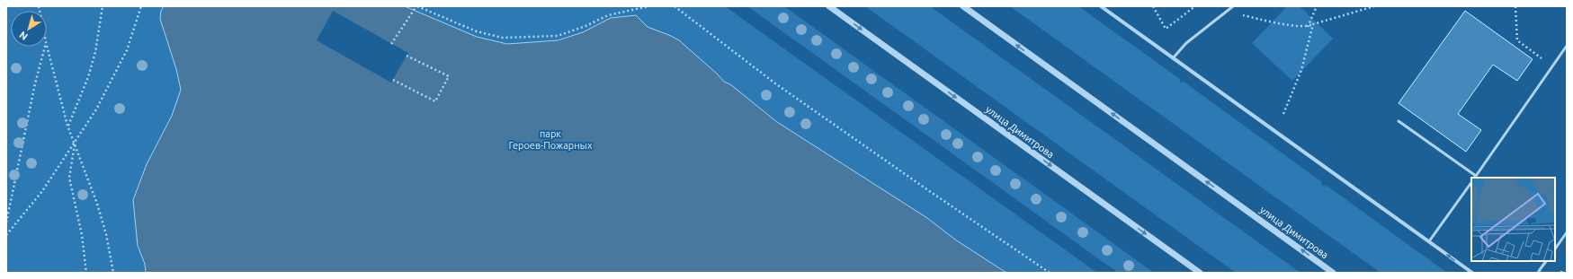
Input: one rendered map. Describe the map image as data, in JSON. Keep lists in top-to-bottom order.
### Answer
{
  "streets": {
    "street": ["улица Димитрова"]
  },
  "parks": ["парк Героев-Пожарных"],
  "north": "bottom left"
}
